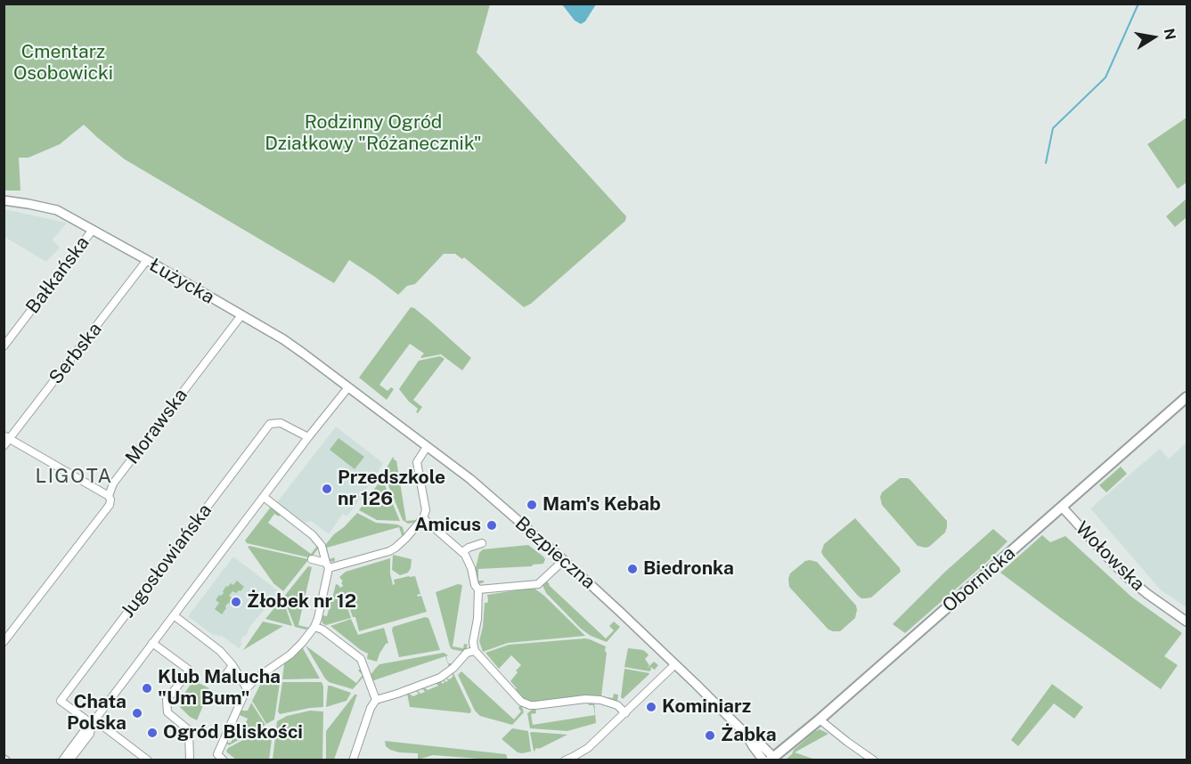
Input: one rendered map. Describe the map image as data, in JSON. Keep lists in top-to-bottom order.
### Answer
{
  "streets": {
    "main road": ["Obornicka"],
    "street": [
      "Bałkańska",
      "Łużycka",
      "Serbska",
      "Morawska",
      "Bezpieczna",
      "Wołowska",
      "Jugosłowiańska"
    ]
  },
  "crossings": [
    ["Bałkańska", "Łużycka"],
    ["Łużycka", "Serbska"],
    ["Łużycka", "Morawska"],
    ["Łużycka", "Bezpieczna"],
    ["Łużycka", "Jugosłowiańska"],
    ["Bezpieczna", "Jugosłowiańska"],
    ["Bezpieczna", "Obornicka"],
    ["Wołowska", "Obornicka"]
  ],
  "districts": ["LIGOTA"],
  "parks": ["Cmentarz Osobowicki", "Rodzinny Ogród Działkowy \"Różanecznik\""],
  "places": [
    "Przedszkole nr 126",
    "Mam's Kebab",
    "Amicus",
    "Biedronka",
    "Żłobek nr 12",
    "Klub Malucha \"Um Bum\"",
    "Kominiarz",
    "Chata Polska",
    "Ogród Bliskości",
    "Żabka"
  ],
  "north": "right"
}
